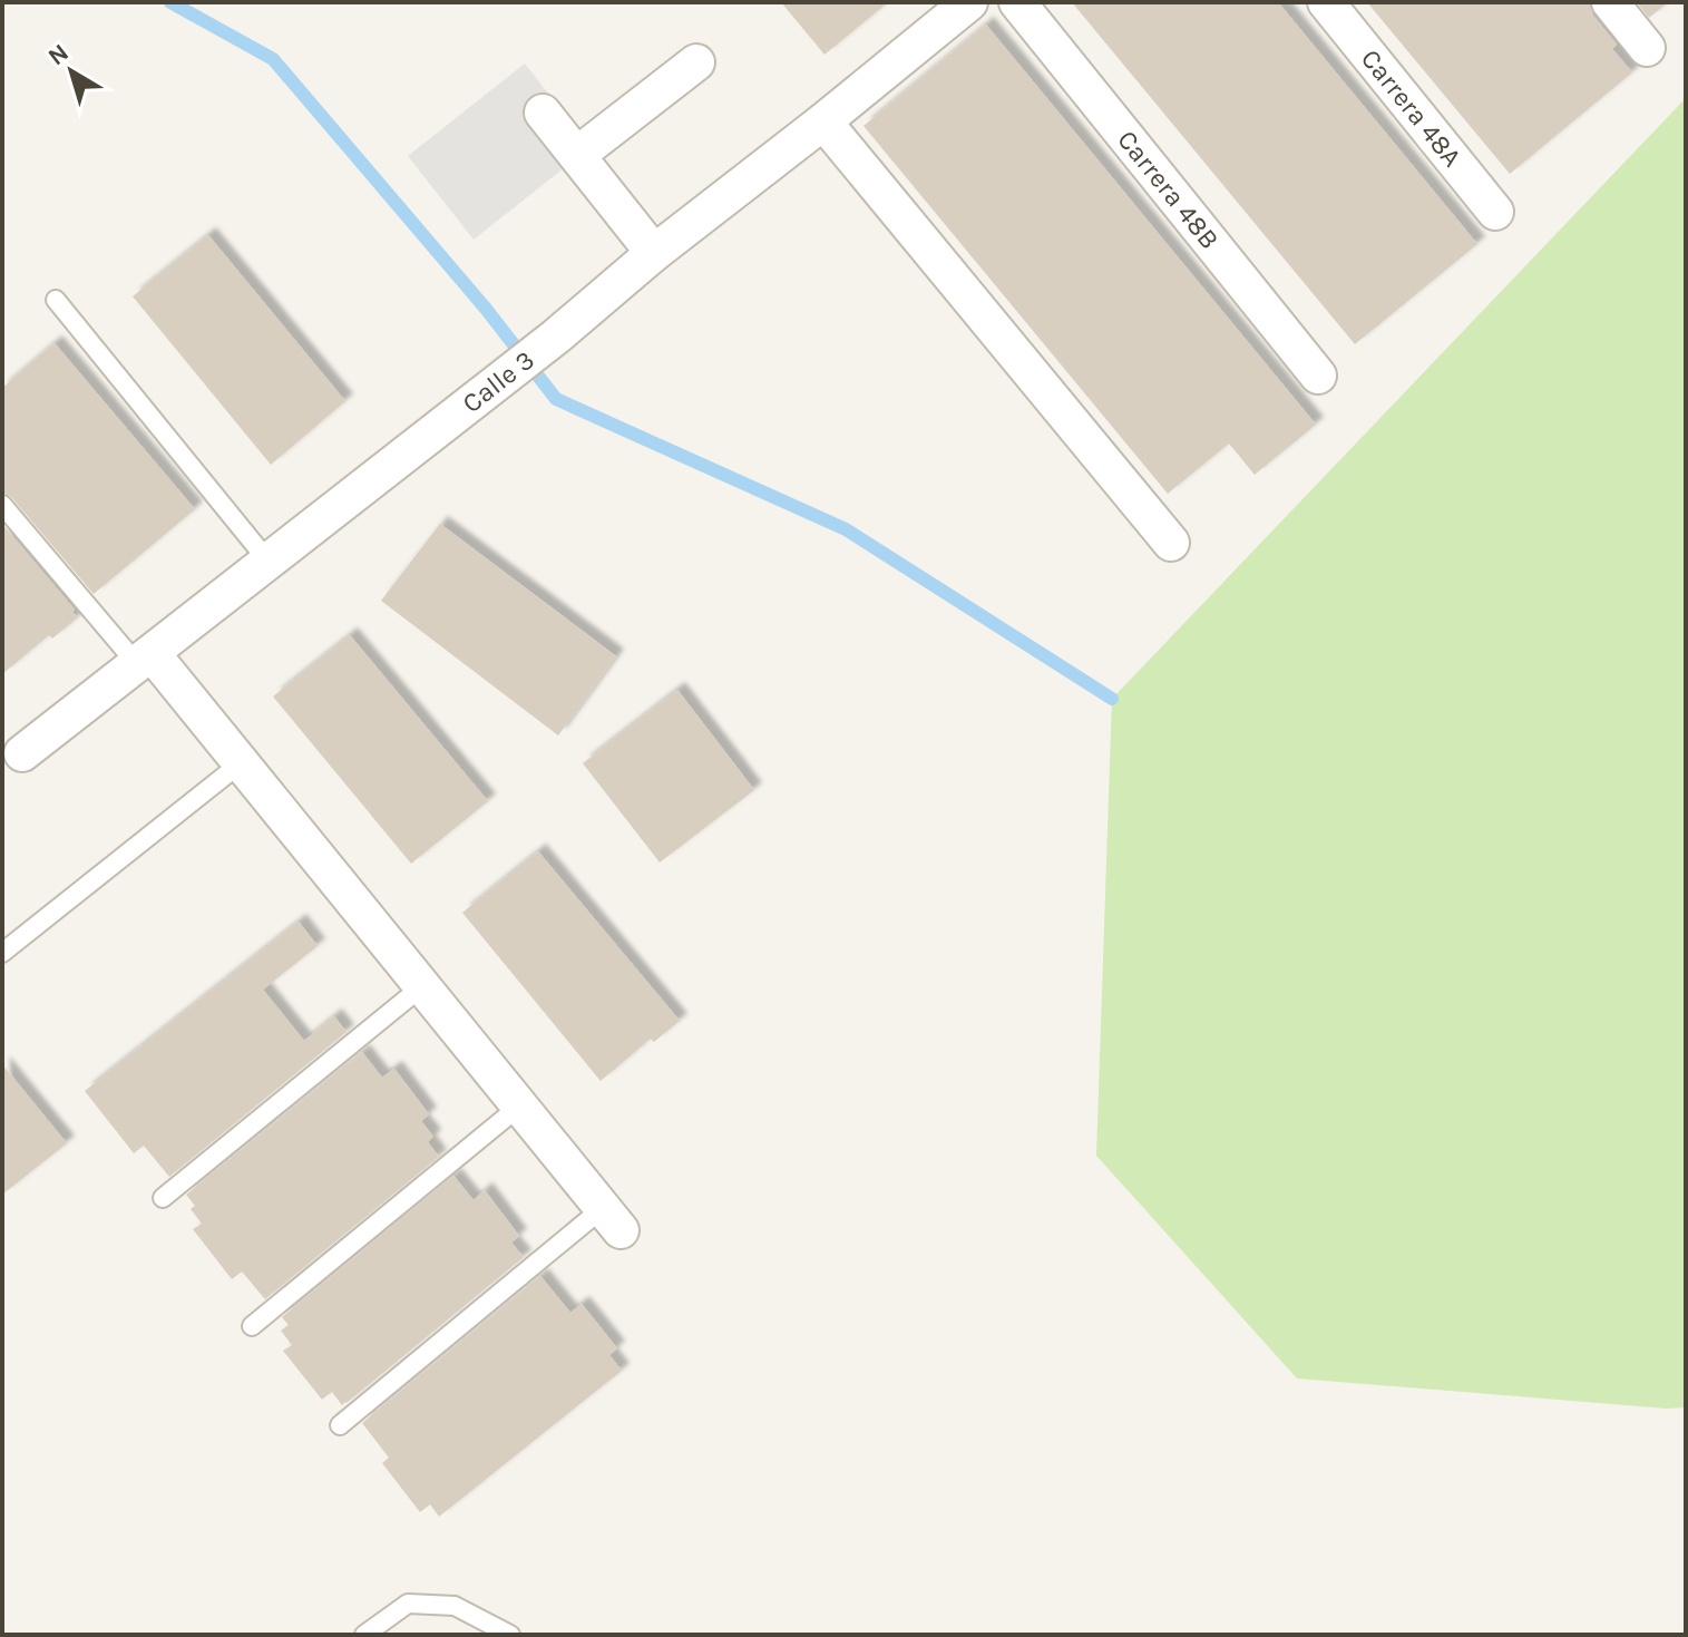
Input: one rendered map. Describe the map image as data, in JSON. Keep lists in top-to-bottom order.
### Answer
{
  "streets": {
    "street": ["Carrera 48A", "Carrera 48B", "Calle 3"]
  },
  "north": "top left"
}
